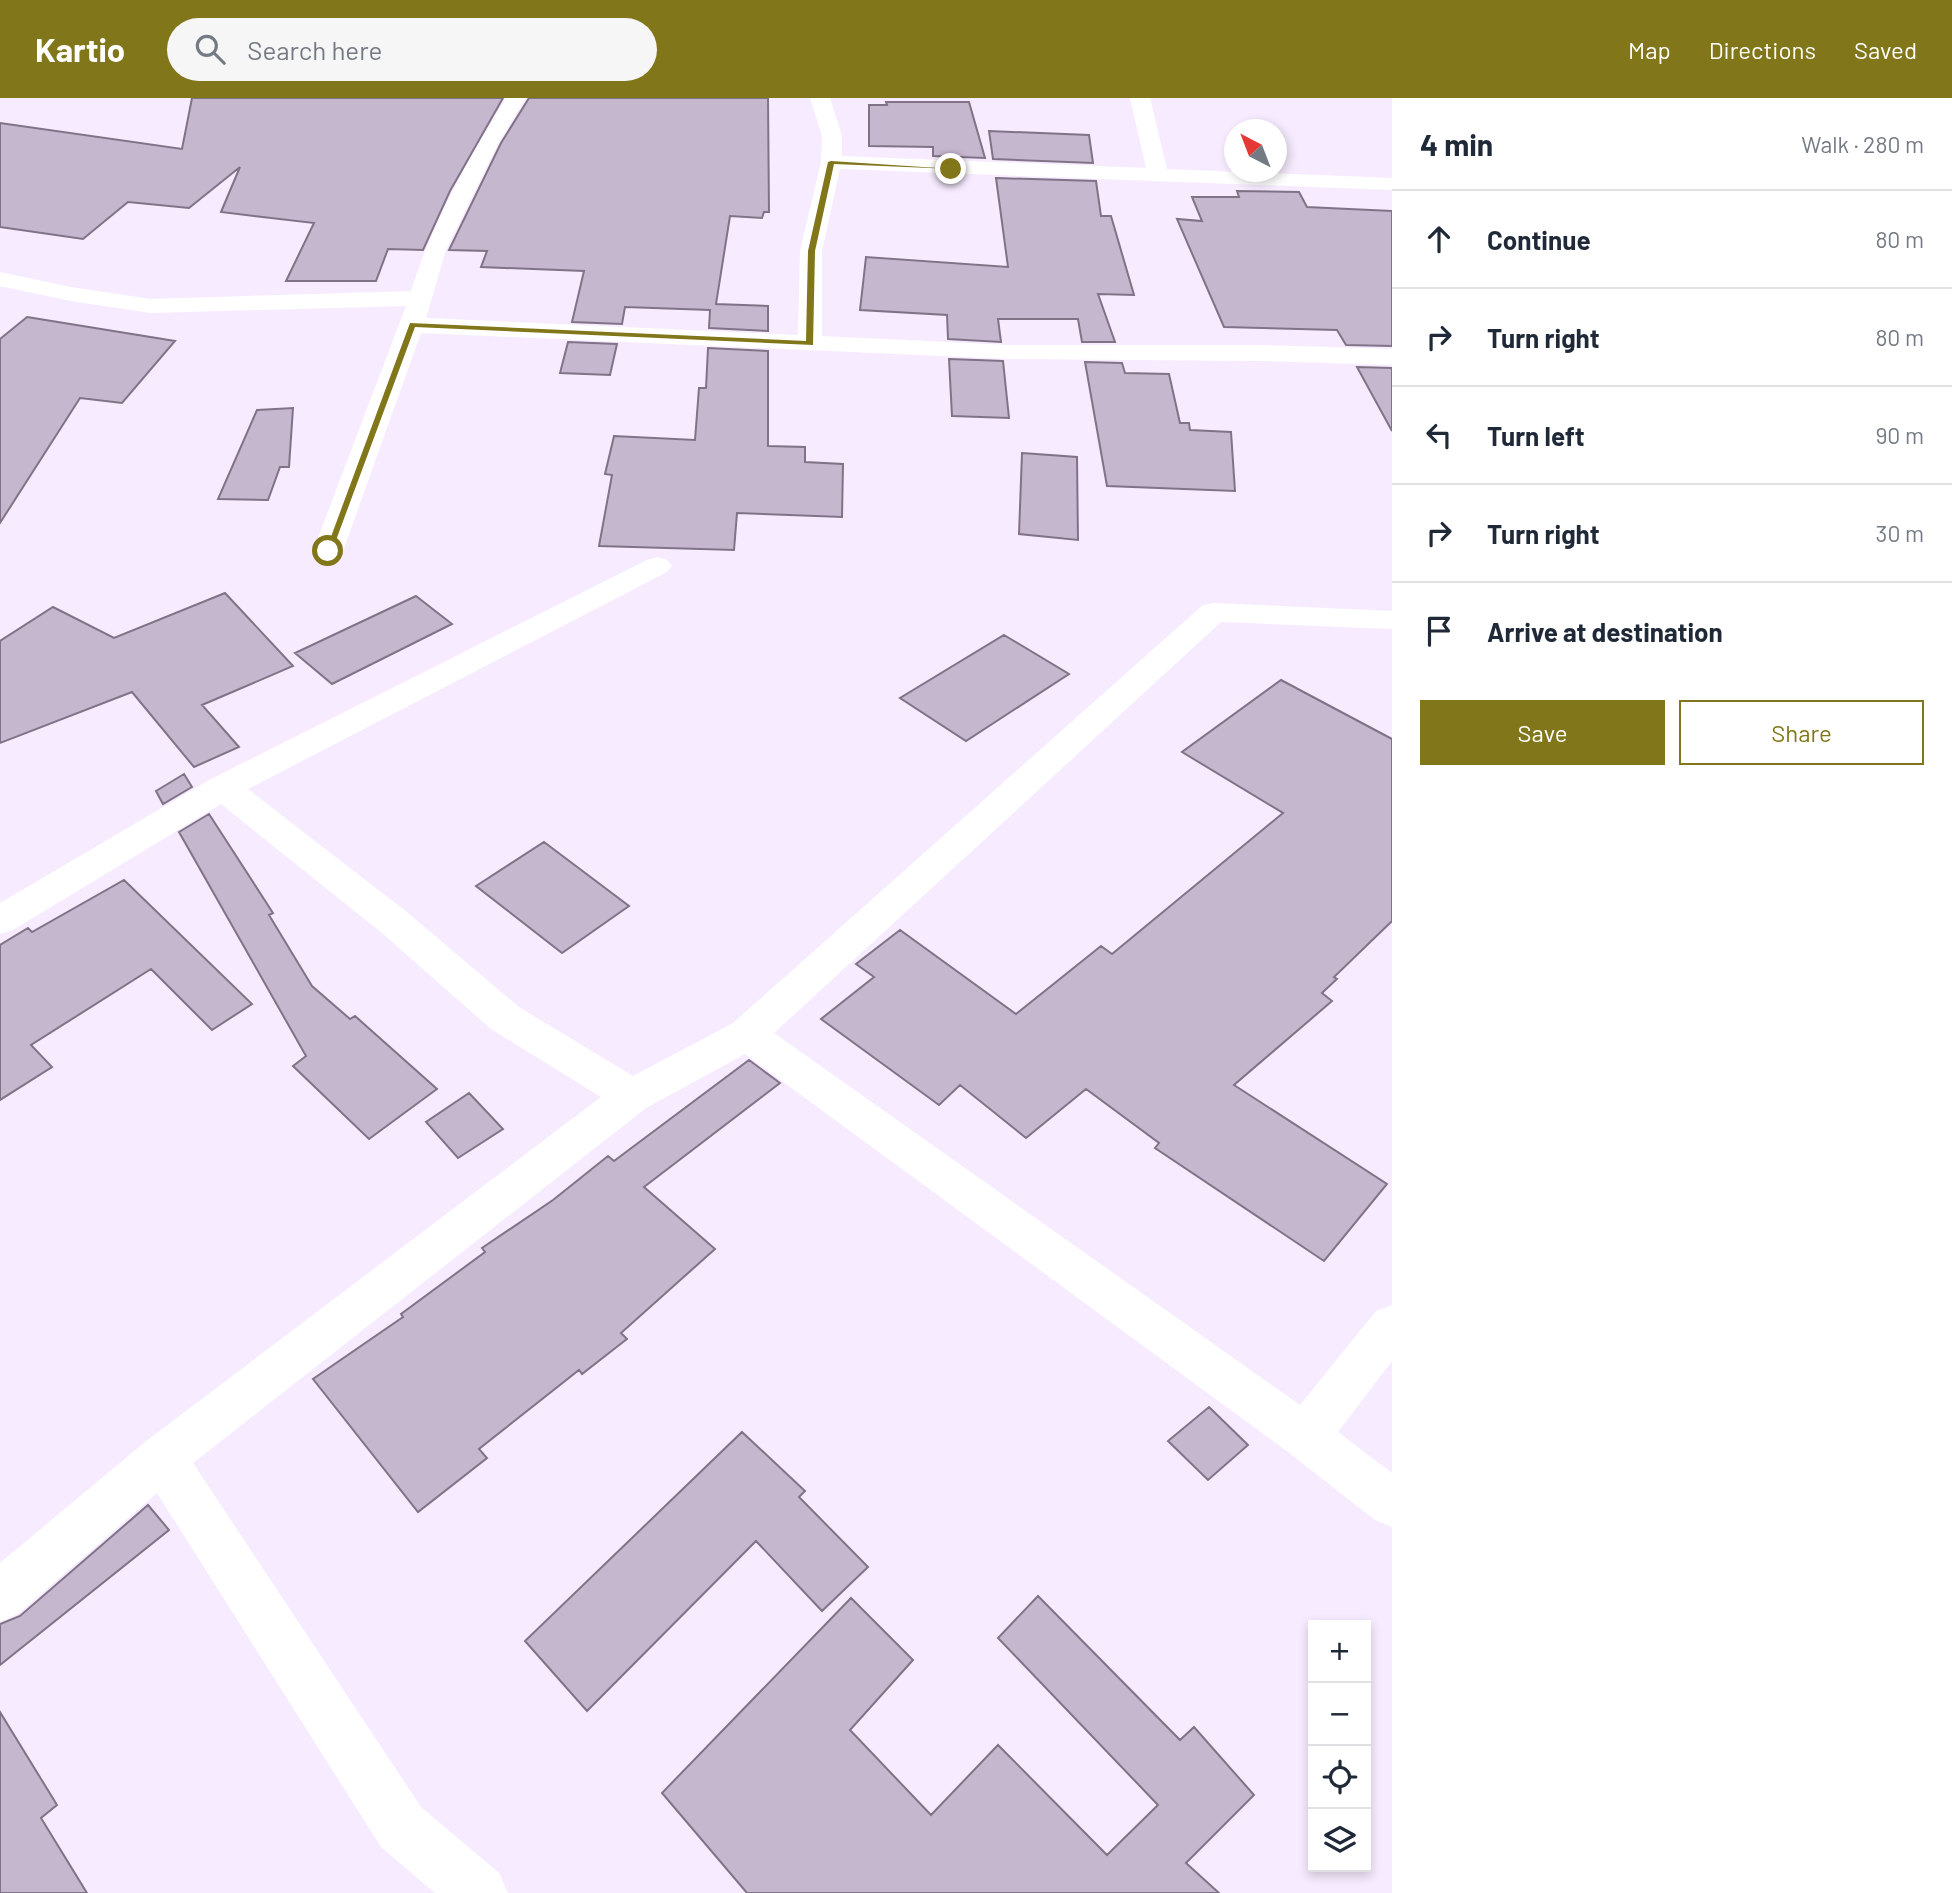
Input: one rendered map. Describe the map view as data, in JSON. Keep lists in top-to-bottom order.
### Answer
{
  "north": "top left",
  "page": {
    "header": "Kartio",
    "search": "Search here",
    "nav": ["Map", "Directions", "Saved"],
    "heading": ["4 min", "Walk · 280 m"],
    "list": [
      ["Continue", "80 m"],
      ["Turn right", "80 m"],
      ["Turn left", "90 m"],
      ["Turn right", "30 m"],
      "Arrive at destination"
    ],
    "buttons": ["Save", "Share"],
    "map_buttons": ["+", "−"]
  }
}
